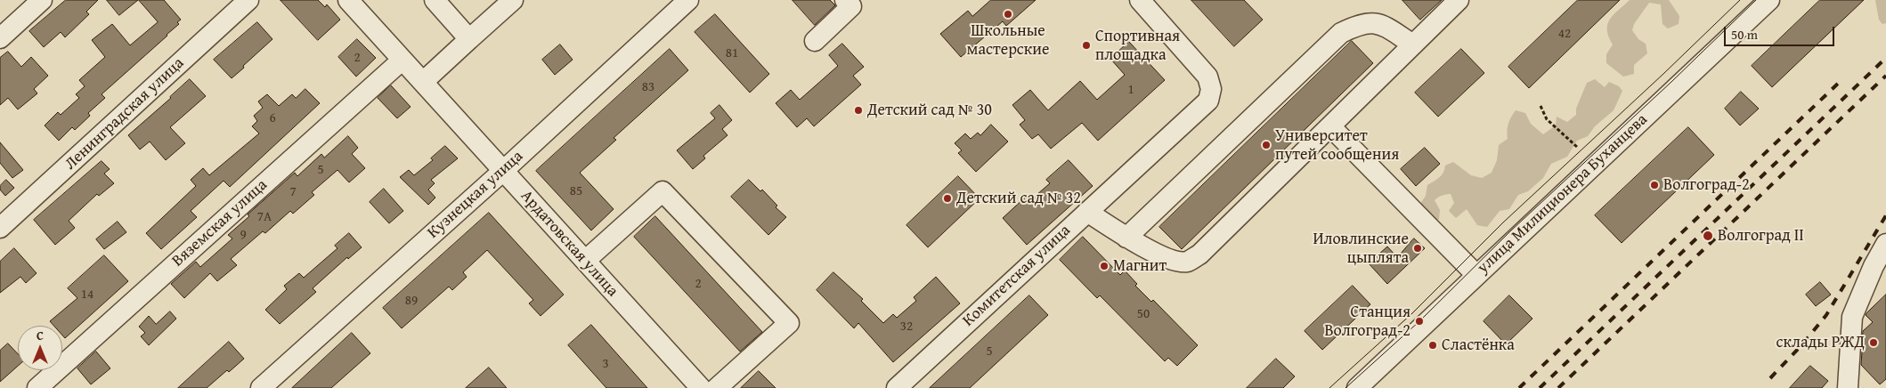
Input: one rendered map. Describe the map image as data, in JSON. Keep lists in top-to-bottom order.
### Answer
{
  "streets": {
    "street": [
      "Ленинградская улица",
      "улица Милиционера Буханцева",
      "Кузнецкая улица",
      "Вяземская улица",
      "Ардатовская улица",
      "Комитетская улица"
    ]
  },
  "crossings": [
    ["Кузнецкая улица", "Ардатовская улица"],
    ["Вяземская улица", "Ардатовская улица"]
  ],
  "places": [
    "Школьные мастерские",
    "Спортивная площадка",
    "Детский сад № 30",
    "Университет путей сообщения",
    "Волгоград-2",
    "Детский сад № 32",
    "Волгоград II",
    "Иловлинские цыплята",
    "Магнит",
    "Станция Волгоград-2",
    "склады РЖД",
    "Сластёнка"
  ],
  "house_numbers": [
    "42",
    "81",
    "2",
    "83",
    "1",
    "6",
    "5",
    "85",
    "7",
    "7А",
    "9",
    "2",
    "14",
    "89",
    "50",
    "32",
    "5",
    "3"
  ],
  "scale_bar": "50 m",
  "north": "top"
}
